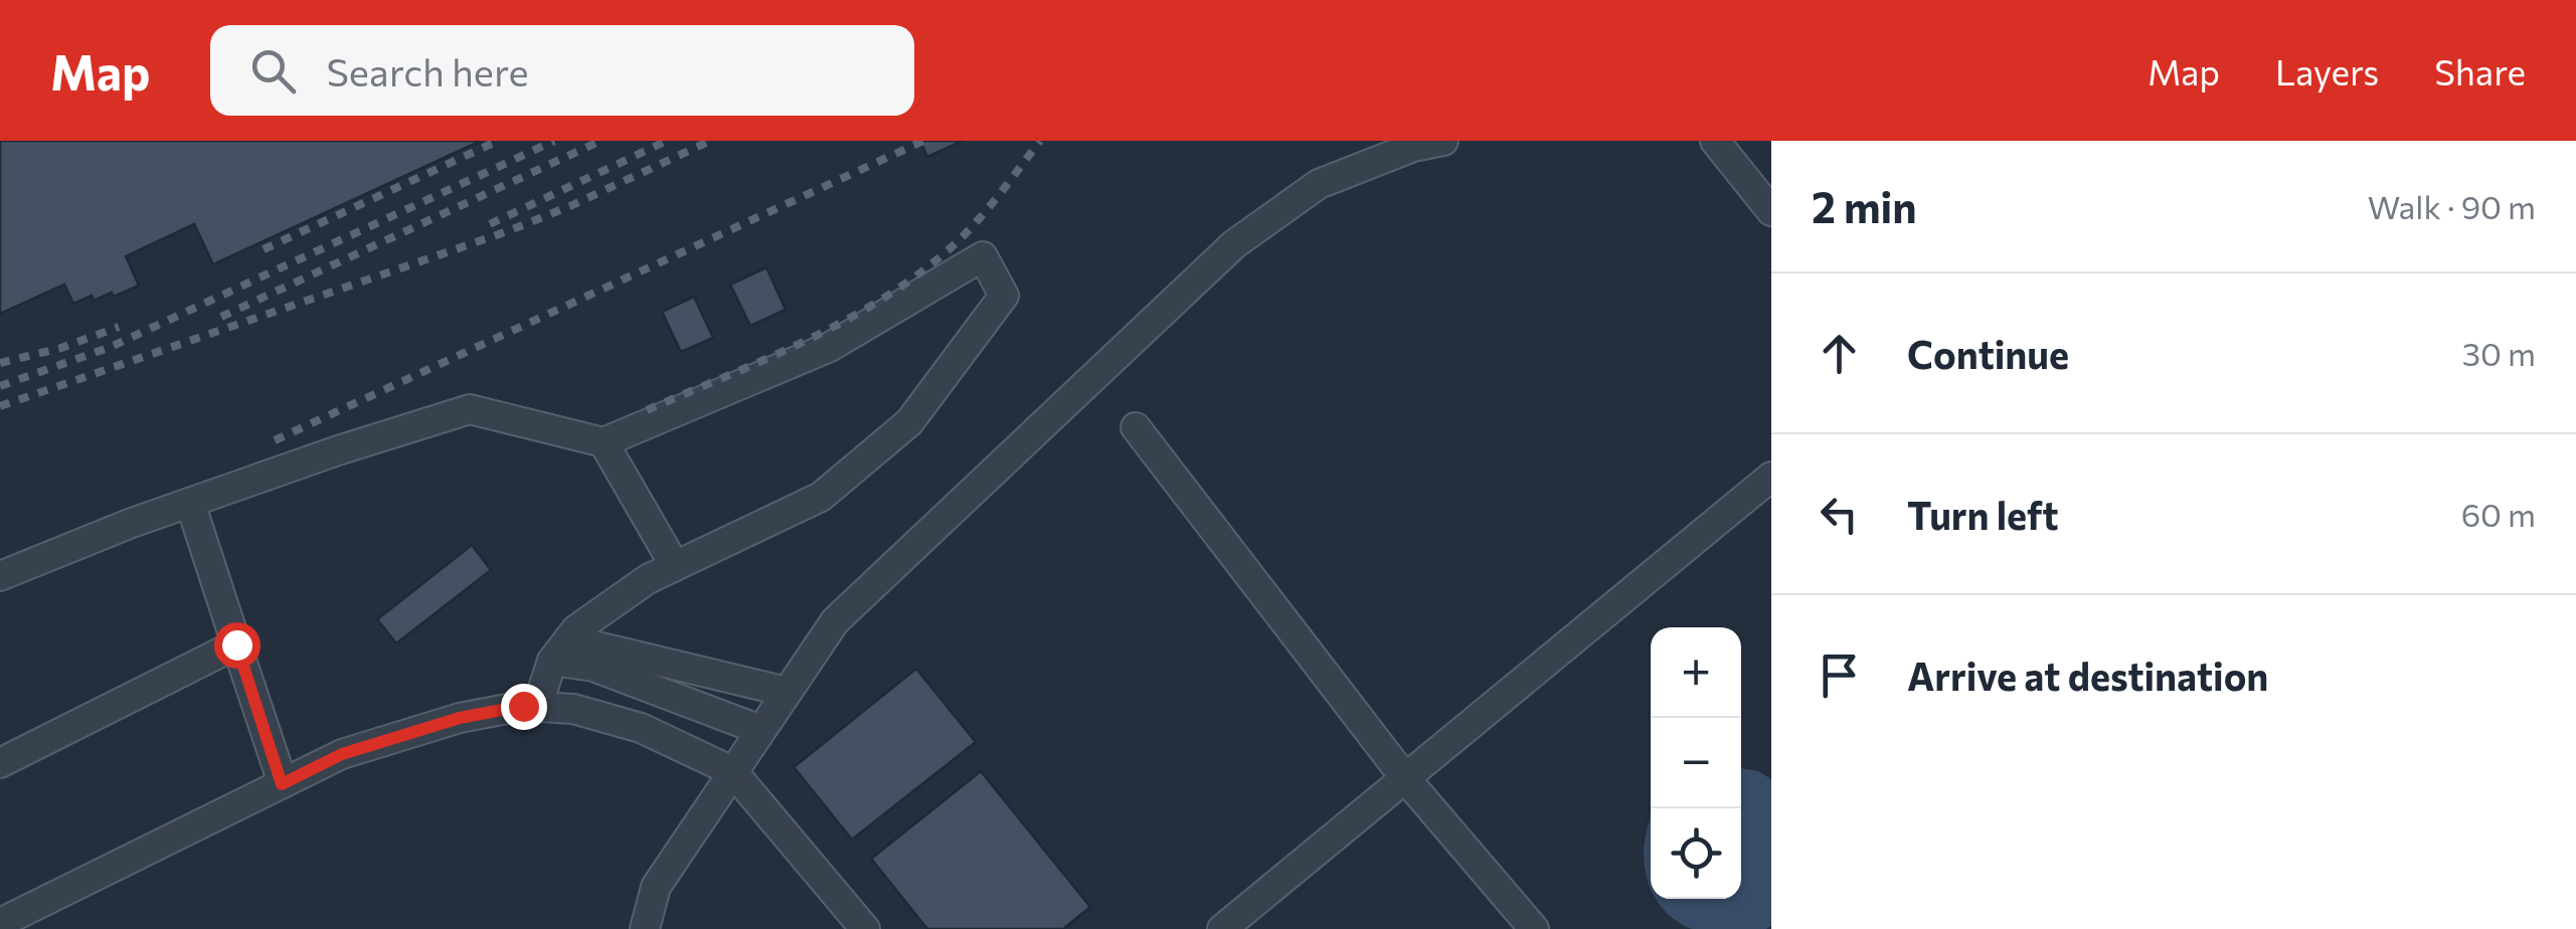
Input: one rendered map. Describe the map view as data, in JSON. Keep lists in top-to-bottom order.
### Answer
{
  "page": {
    "header": "Map",
    "search": "Search here",
    "nav": ["Map", "Layers", "Share"],
    "heading": ["2 min", "Walk · 90 m"],
    "list": [
      ["Continue", "30 m"],
      ["Turn left", "60 m"],
      "Arrive at destination"
    ],
    "map_buttons": ["+", "−"]
  }
}
